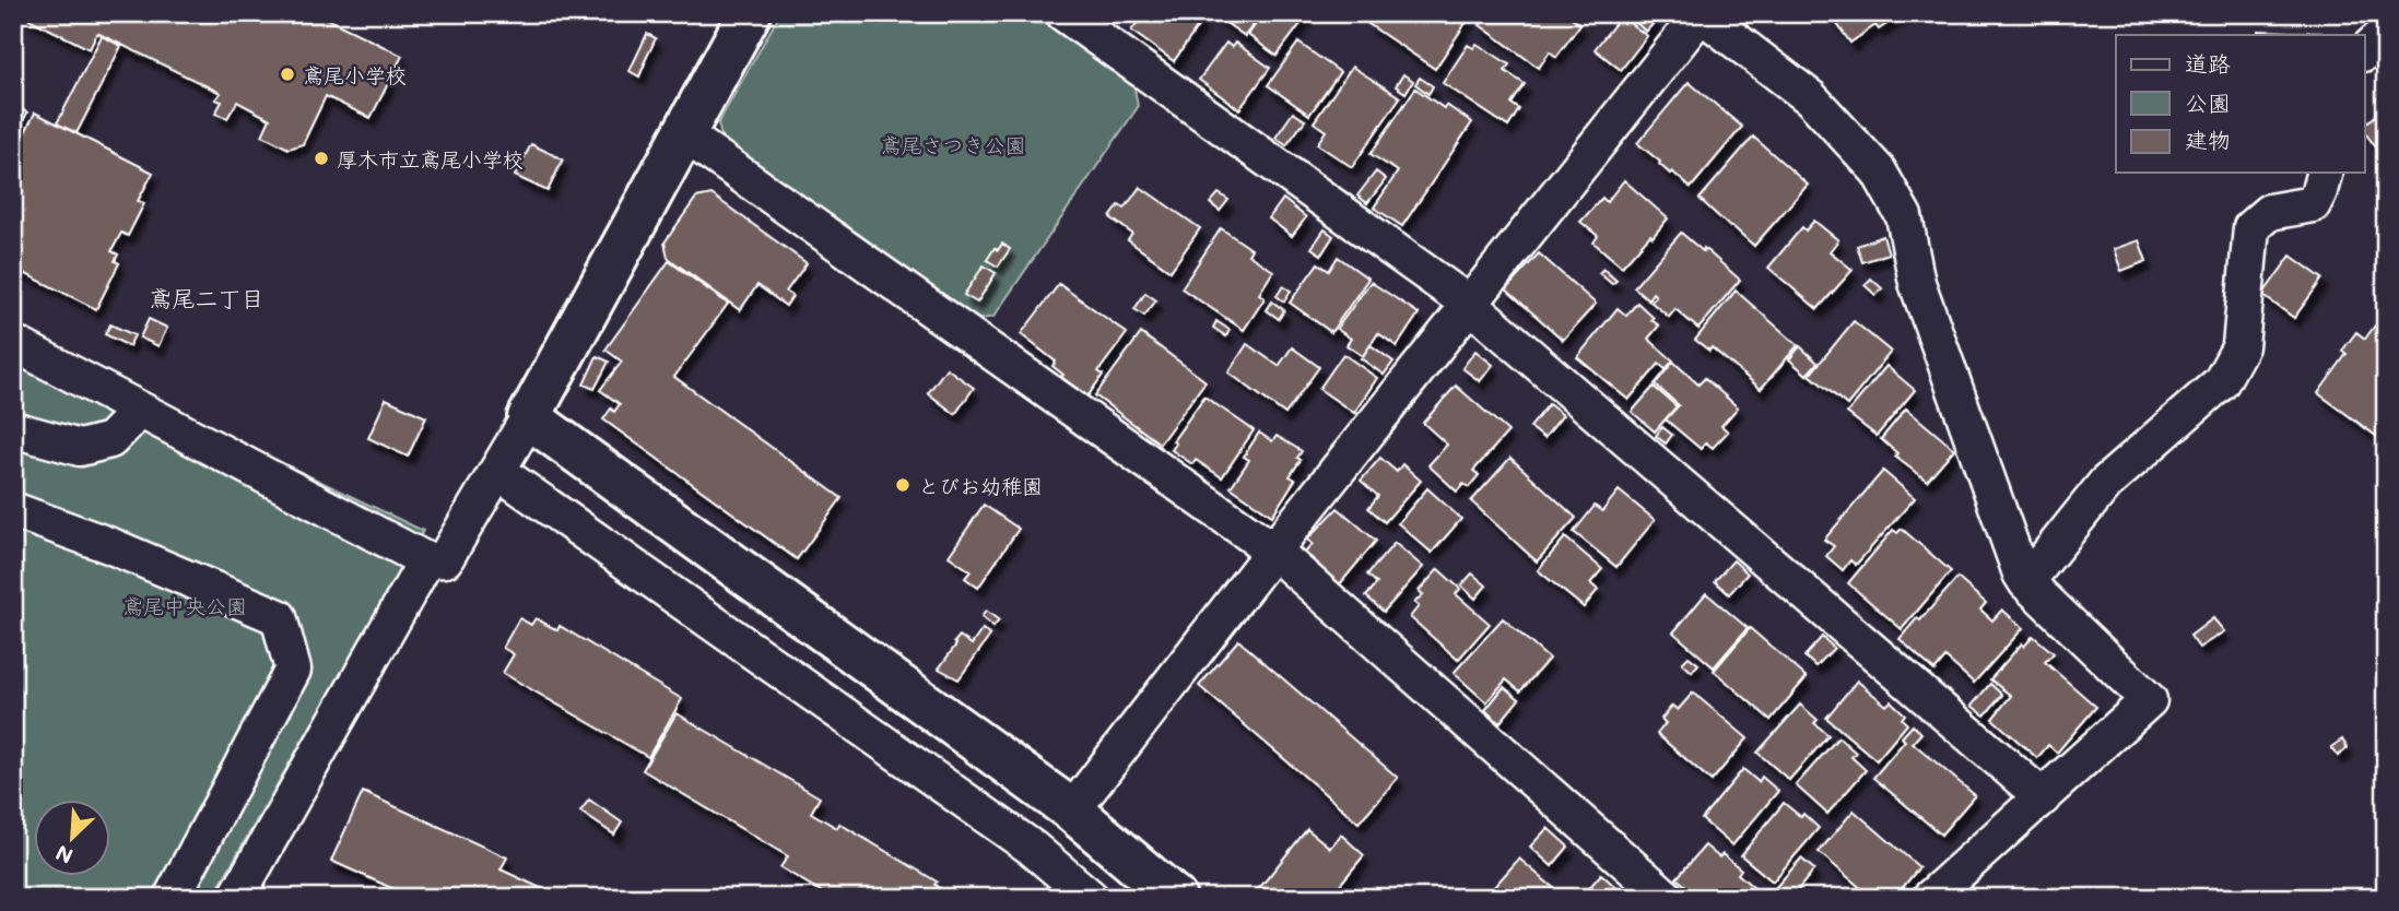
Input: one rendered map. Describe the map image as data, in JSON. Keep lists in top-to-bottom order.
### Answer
{
  "districts": ["鳶尾二丁目"],
  "parks": ["鳶尾さつき公園", "鳶尾中央公園"],
  "places": ["鳶尾小学校", "厚木市立鳶尾小学校", "とびお幼稚園"],
  "legend": ["道路", "公園", "建物"],
  "north": "bottom left"
}
